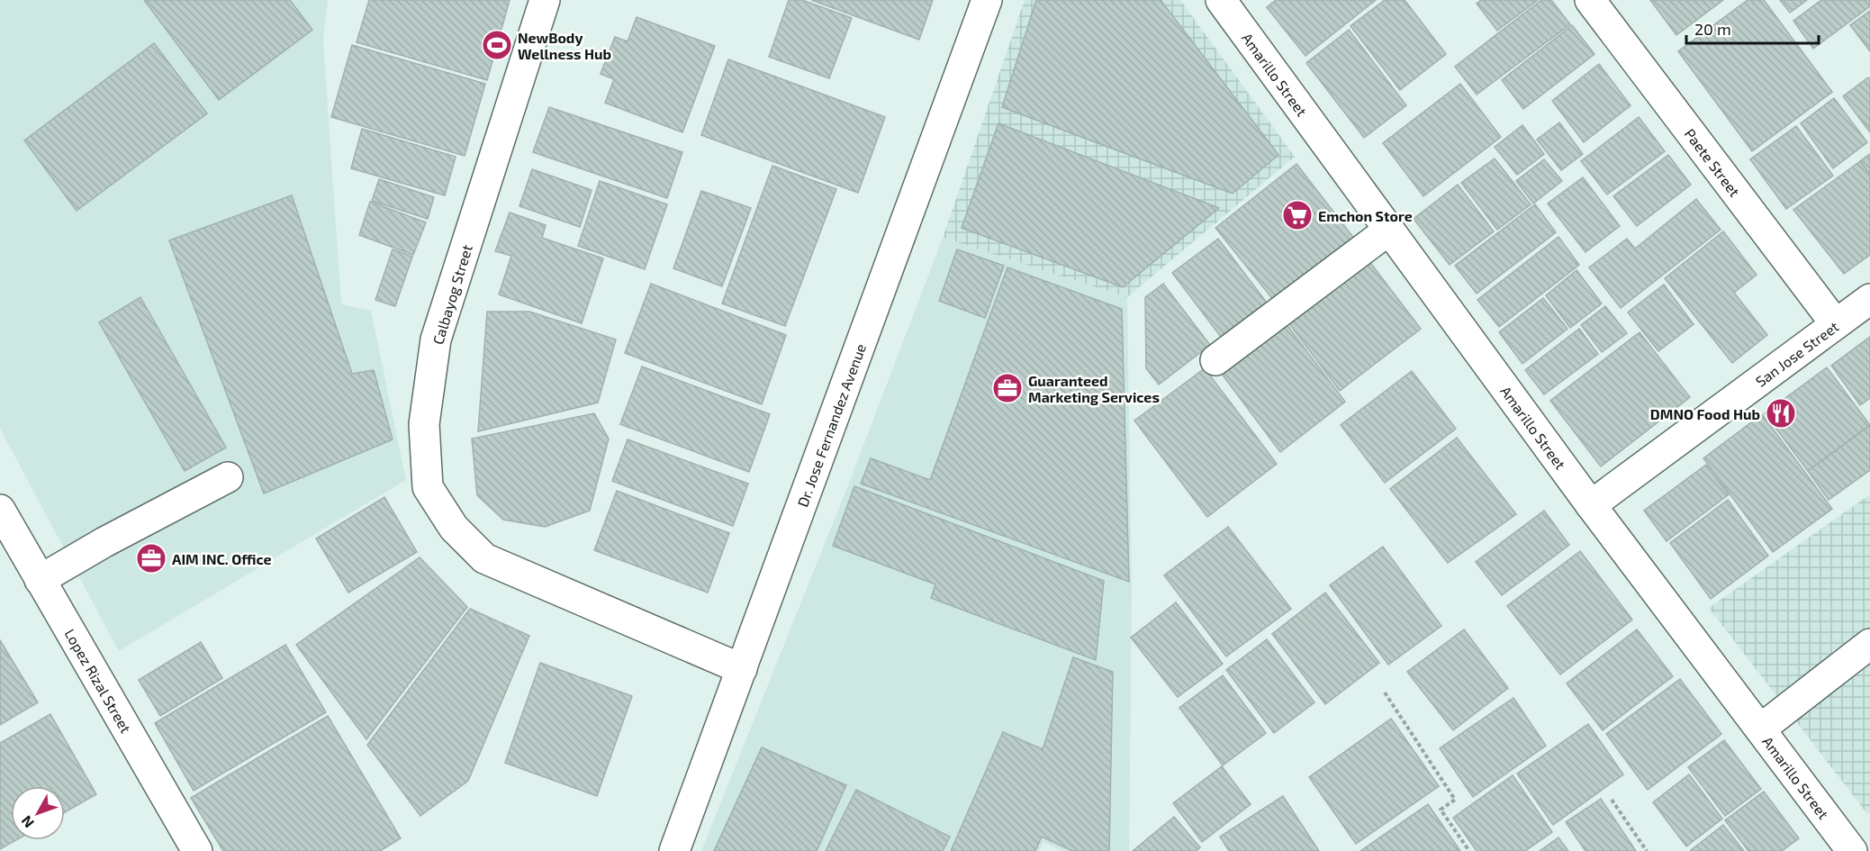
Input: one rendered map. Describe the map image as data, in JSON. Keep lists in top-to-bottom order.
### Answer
{
  "streets": {
    "street": [
      "Amarillo Street",
      "Paete Street",
      "Calbayog Street",
      "San Jose Street",
      "Dr. Jose Fernandez Avenue",
      "Lopez Rizal Street"
    ]
  },
  "crossings": [
    ["Amarillo Street", "San Jose Street"],
    ["Paete Street", "San Jose Street"],
    ["Calbayog Street", "Dr. Jose Fernandez Avenue"]
  ],
  "places": {
    "sports": ["NewBody Wellness Hub"],
    "supermarket": ["Emchon Store"],
    "office": ["Guaranteed Marketing Services", "AIM INC. Office"],
    "restaurant": ["DMNO Food Hub"]
  },
  "scale_bar": "20 m",
  "north": "bottom left"
}
